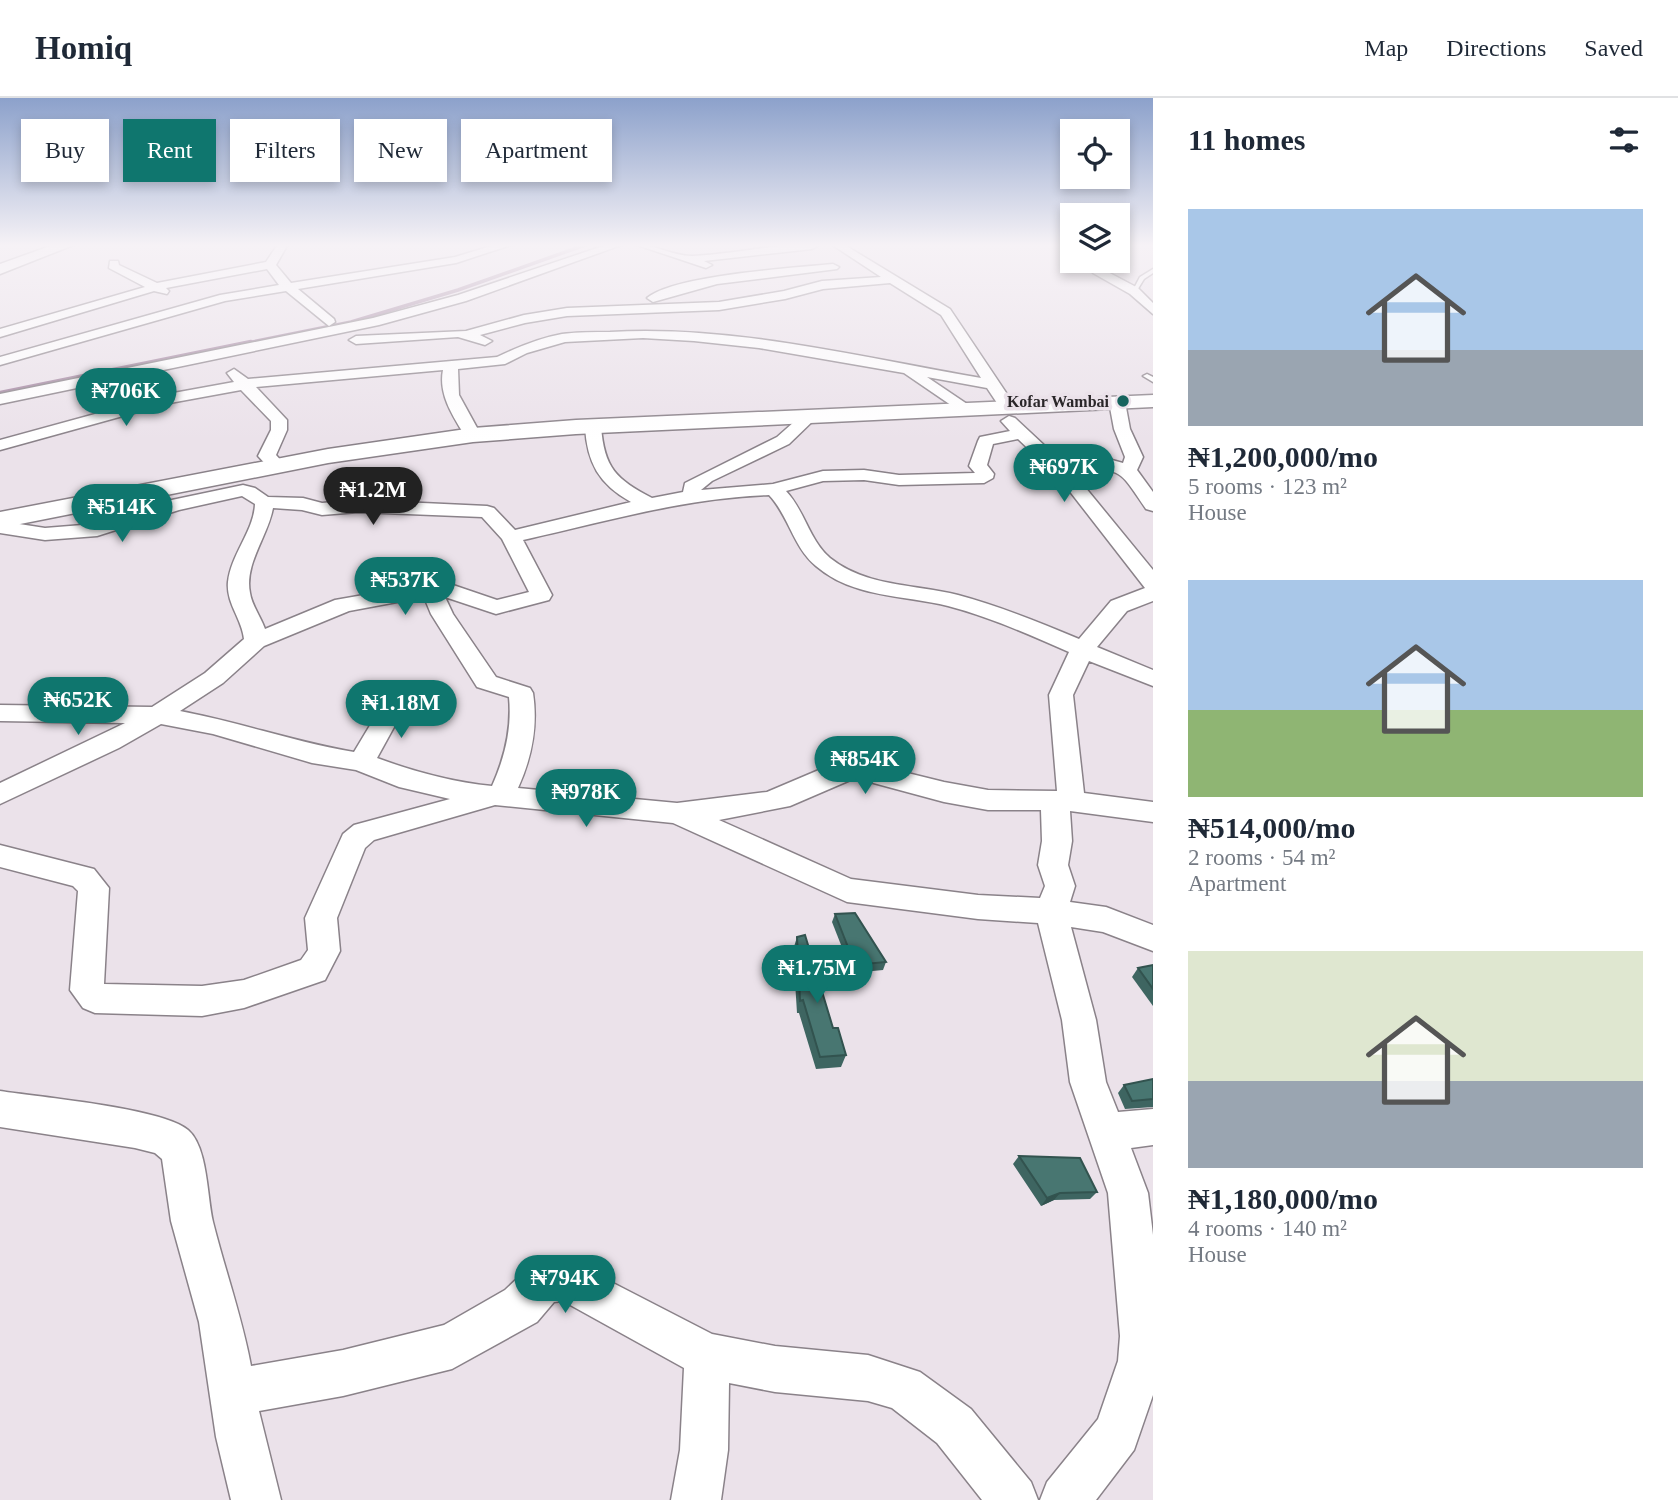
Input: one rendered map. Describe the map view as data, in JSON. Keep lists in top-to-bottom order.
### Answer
{
  "places": ["Kofar Wambai"],
  "page": {
    "header": "Homiq",
    "nav": ["Map", "Directions", "Saved"],
    "heading": "11 homes",
    "chip": [
      "Buy",
      "Rent",
      "Filters",
      "New",
      "Apartment"
    ],
    "list": [
      {
        "name": "₦1,200,000/mo",
        "note": "5 rooms · 123 m² · House"
      },
      {
        "name": "₦514,000/mo",
        "note": "2 rooms · 54 m² · Apartment"
      },
      {
        "name": "₦1,180,000/mo",
        "note": "4 rooms · 140 m² · House"
      }
    ],
    "price": [
      "₦706K",
      "₦697K",
      "₦1.2M",
      "₦514K",
      "₦537K",
      "₦652K",
      "₦1.18M",
      "₦854K",
      "₦978K",
      "₦1.75M",
      "₦794K"
    ]
  }
}
